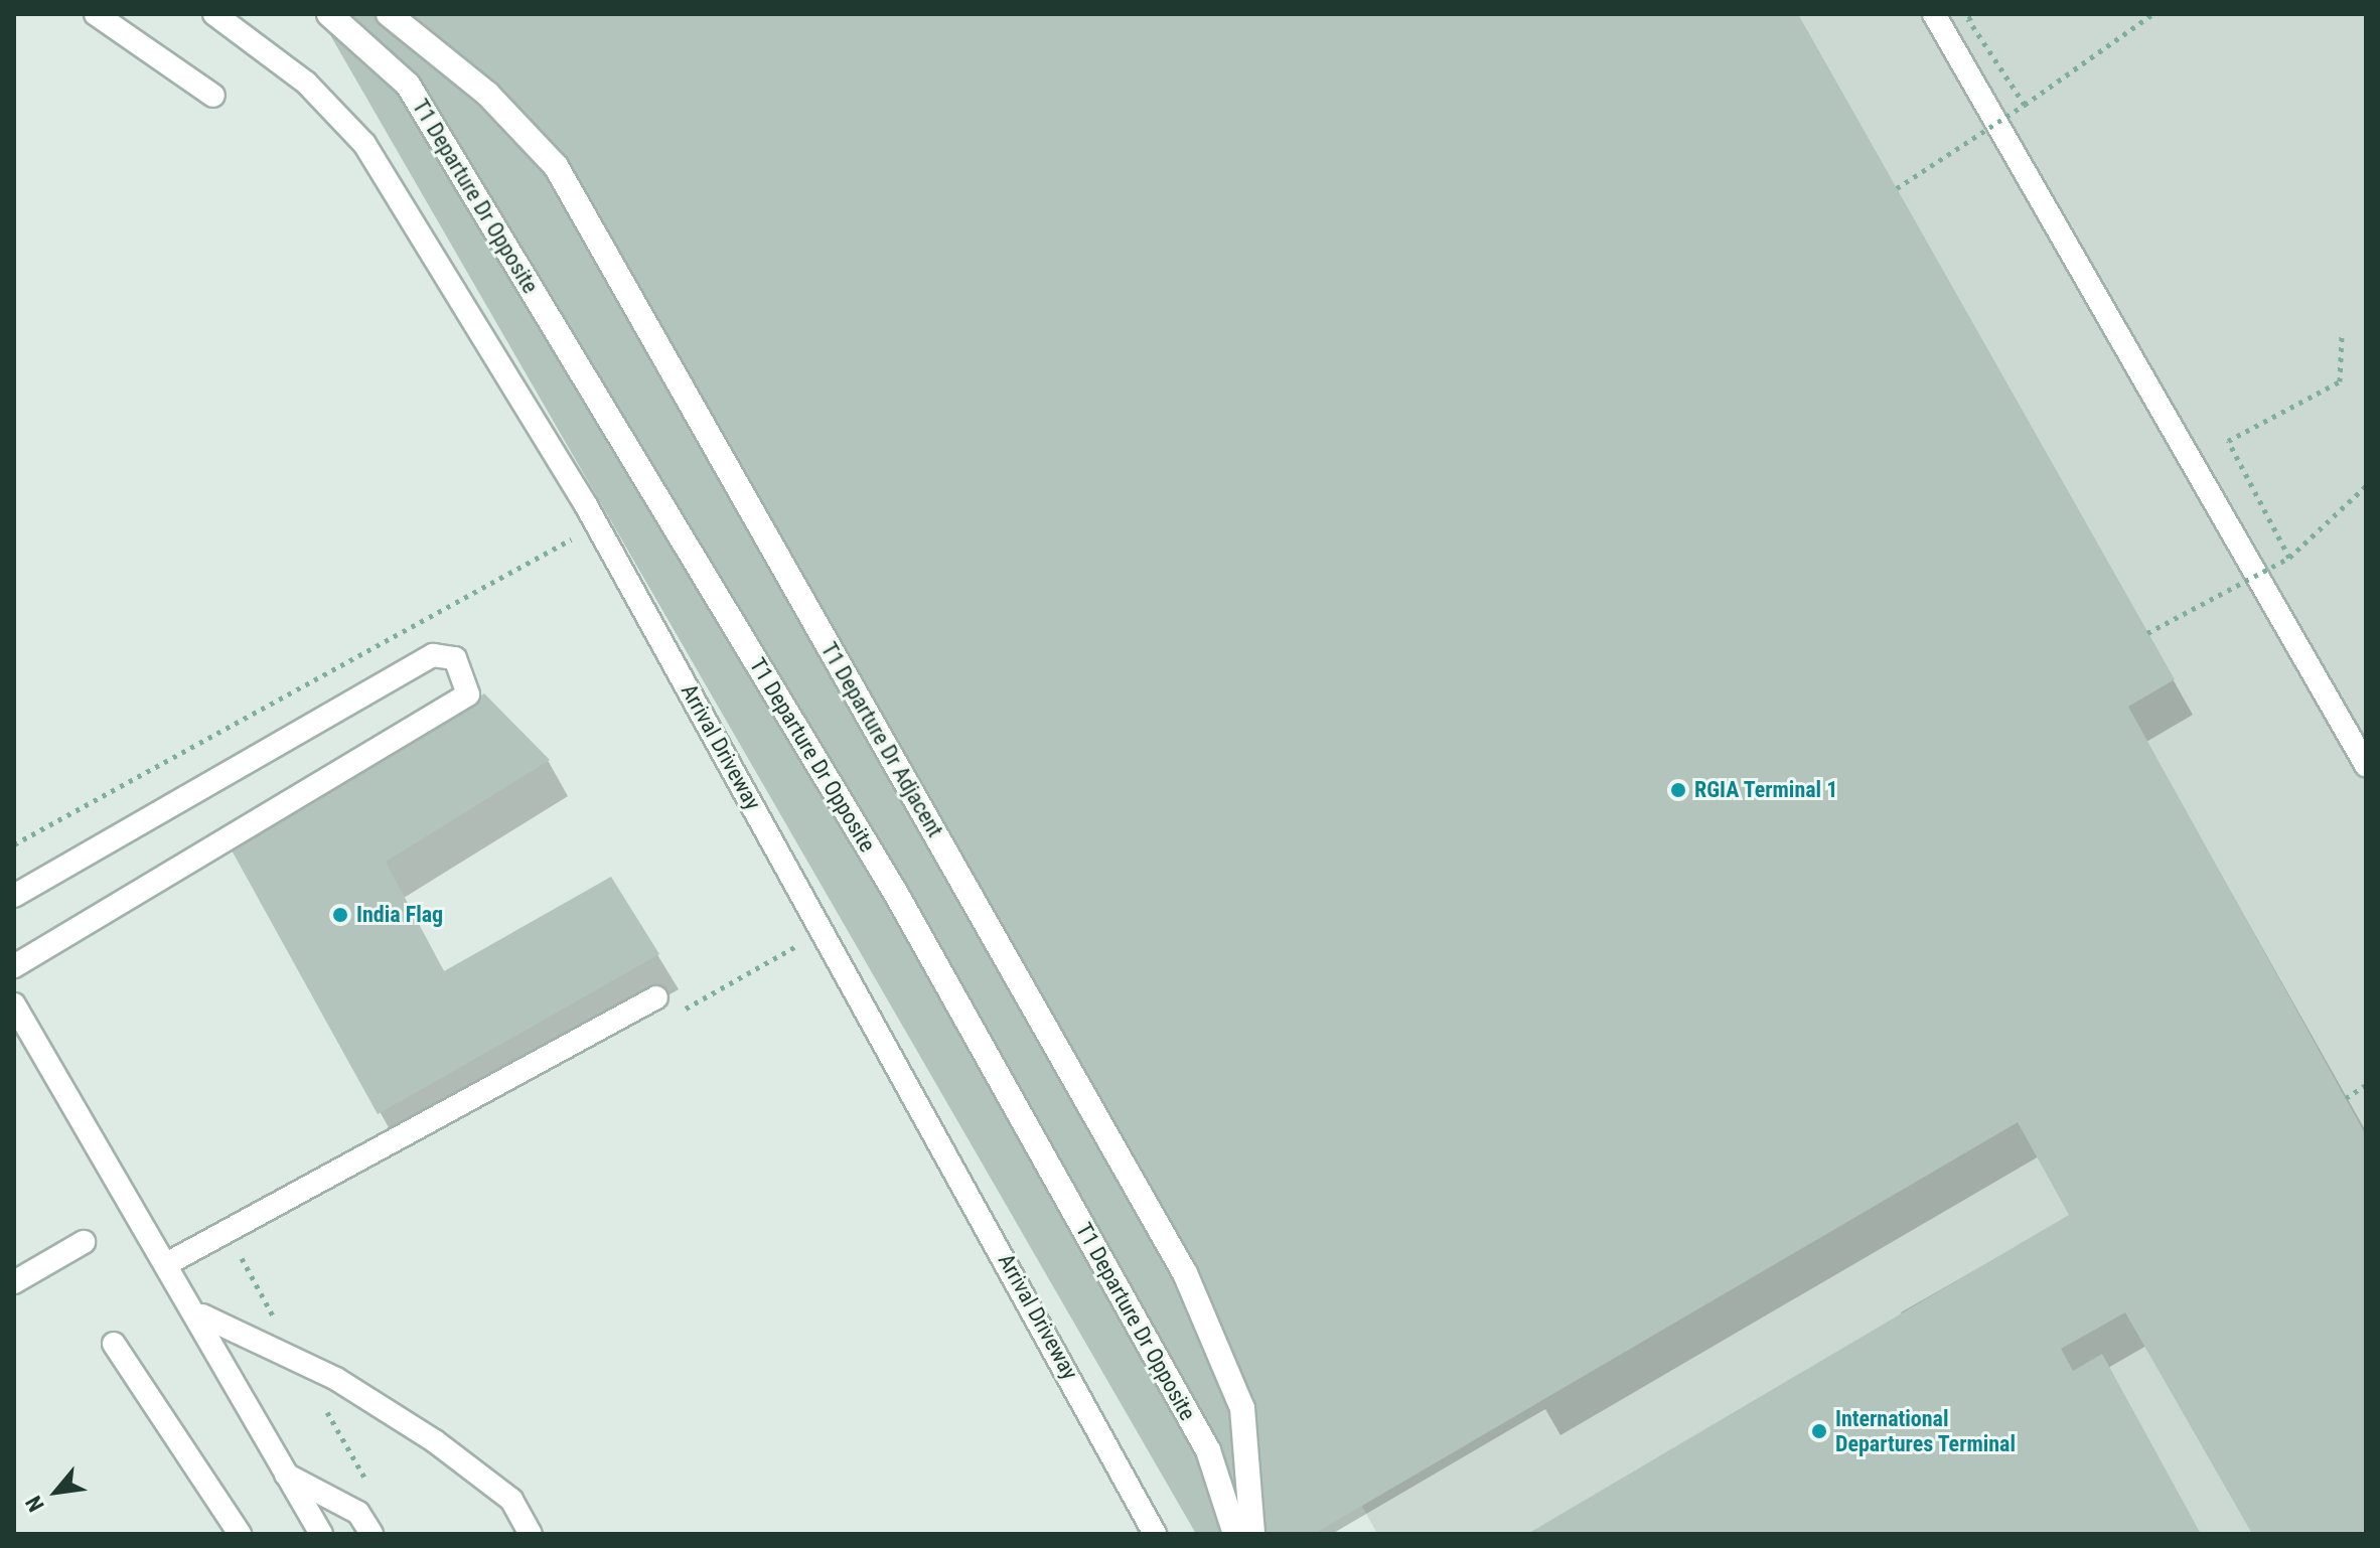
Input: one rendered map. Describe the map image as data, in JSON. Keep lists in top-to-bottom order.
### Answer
{
  "streets": {
    "street": ["T1 Departure Dr Opposite", "T1 Departure Dr Adjacent"],
    "lane": ["Arrival Driveway"]
  },
  "places": ["RGIA Terminal 1", "India Flag", "International Departures Terminal"],
  "north": "bottom left"
}
